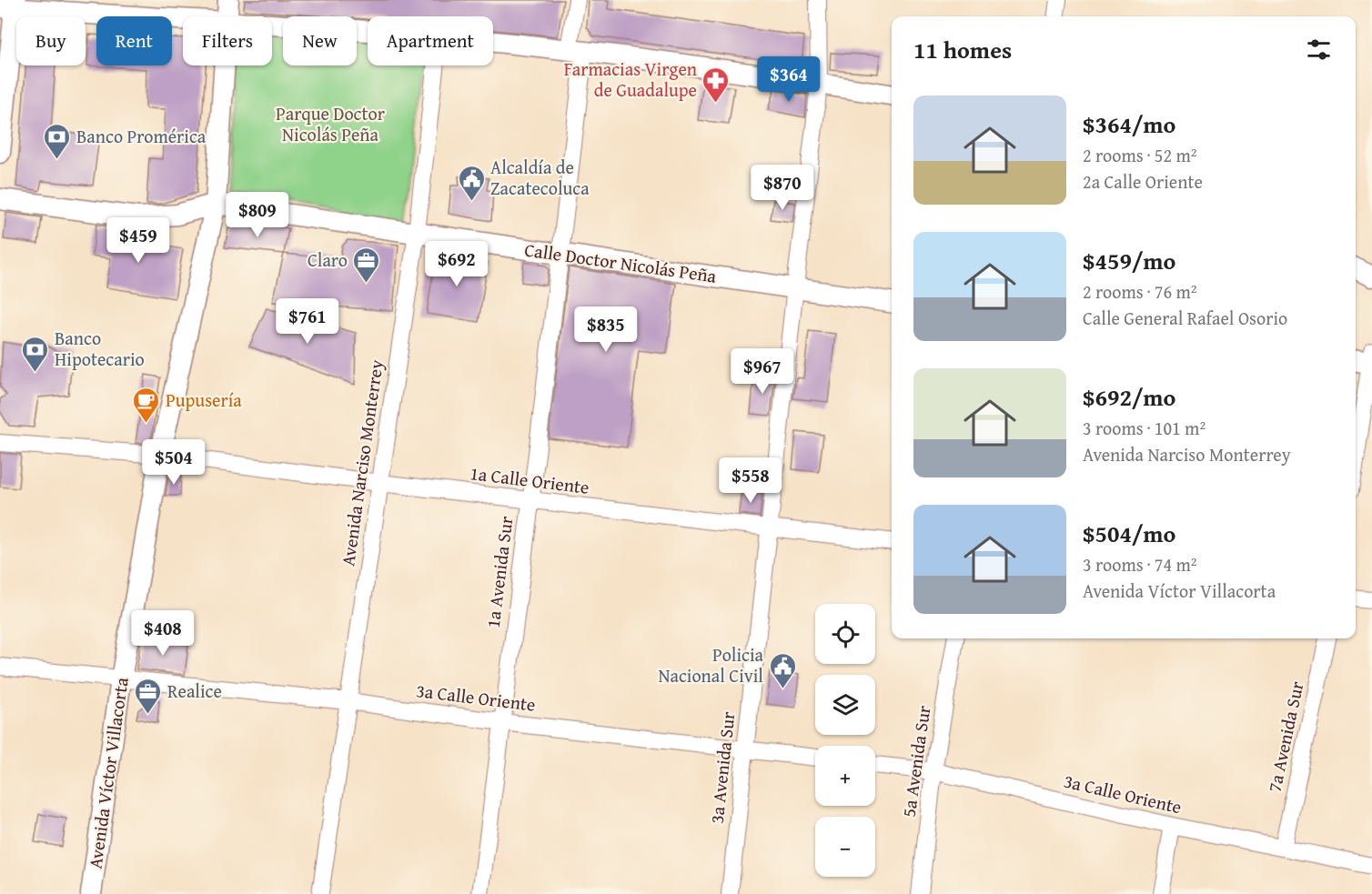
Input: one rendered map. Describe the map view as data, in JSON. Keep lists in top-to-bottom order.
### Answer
{
  "streets": {
    "main road": ["Calle Doctor Nicolás Peña", "Avenida Víctor Villacorta"],
    "street": [
      "Avenida Narciso Monterrey",
      "1a Calle Oriente",
      "1a Avenida Sur",
      "3a Calle Oriente",
      "7a Avenida Sur",
      "5a Avenida Sur",
      "3a Avenida Sur"
    ]
  },
  "crossings": [
    ["Calle Doctor Nicolás Peña", "Avenida Narciso Monterrey"],
    ["Calle Doctor Nicolás Peña", "1a Avenida Sur"],
    ["Calle Doctor Nicolás Peña", "3a Avenida Sur"],
    ["Calle Doctor Nicolás Peña", "Avenida Víctor Villacorta"],
    ["Avenida Narciso Monterrey", "1a Calle Oriente"],
    ["Avenida Narciso Monterrey", "3a Calle Oriente"],
    ["1a Calle Oriente", "1a Avenida Sur"],
    ["1a Calle Oriente", "3a Avenida Sur"],
    ["1a Calle Oriente", "Avenida Víctor Villacorta"],
    ["1a Avenida Sur", "3a Calle Oriente"],
    ["3a Calle Oriente", "7a Avenida Sur"],
    ["3a Calle Oriente", "5a Avenida Sur"],
    ["3a Calle Oriente", "3a Avenida Sur"],
    ["3a Calle Oriente", "Avenida Víctor Villacorta"]
  ],
  "parks": ["Parque Doctor Nicolás Peña"],
  "places": {
    "pharmacy": ["Farmacias Virgen de Guadalupe"],
    "bank": ["Banco Promérica", "Banco Hipotecario"],
    "public building": ["Alcaldía de Zacatecoluca", "Policia Nacional Civil"],
    "office": ["Claro", "Realice"],
    "cafe": ["Pupusería"]
  },
  "page": {
    "chip": [
      "Buy",
      "Rent",
      "Filters",
      "New",
      "Apartment"
    ],
    "heading": "11 homes",
    "price": [
      "$364",
      "$870",
      "$809",
      "$459",
      "$692",
      "$761",
      "$835",
      "$967",
      "$504",
      "$558",
      "$408"
    ],
    "list": [
      {
        "name": "$364/mo",
        "note": "2 rooms · 52 m² · 2a Calle Oriente"
      },
      {
        "name": "$459/mo",
        "note": "2 rooms · 76 m² · Calle General Rafael Osorio"
      },
      {
        "name": "$692/mo",
        "note": "3 rooms · 101 m² · Avenida Narciso Monterrey"
      },
      {
        "name": "$504/mo",
        "note": "3 rooms · 74 m² · Avenida Víctor Villacorta"
      }
    ],
    "map_buttons": ["+", "−"]
  }
}
